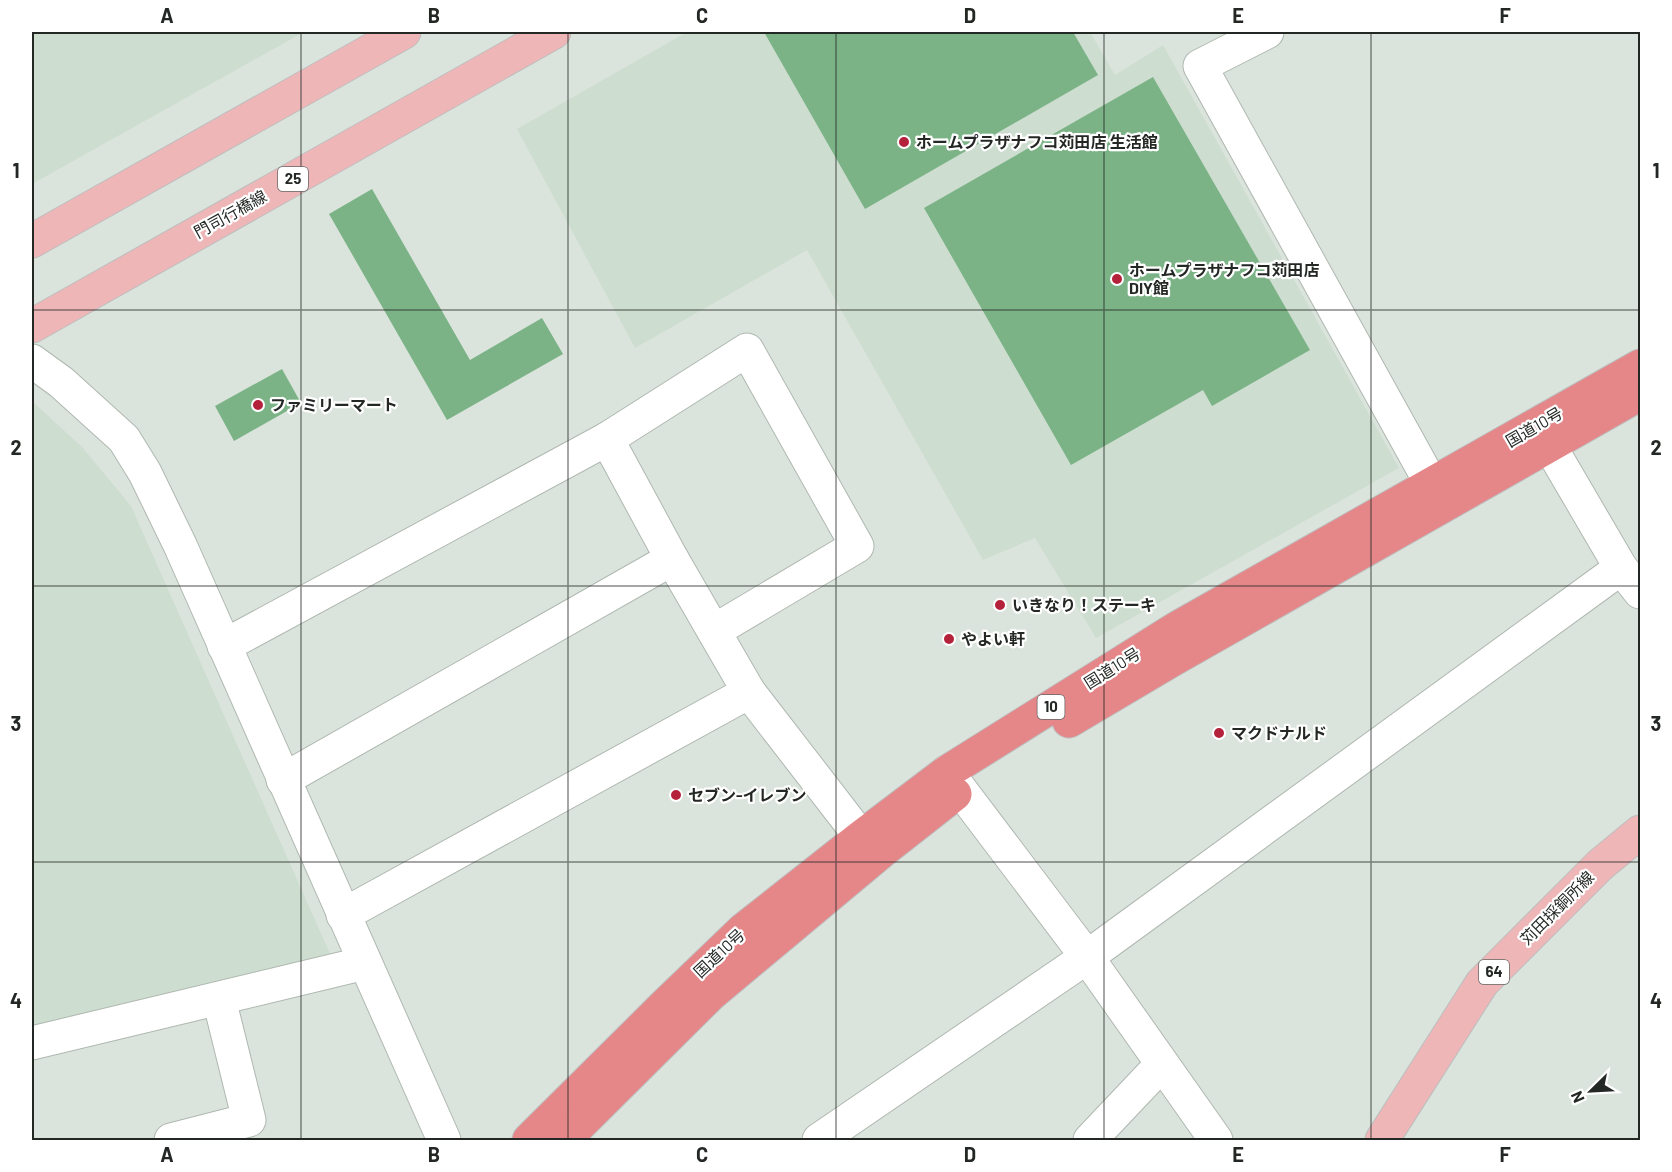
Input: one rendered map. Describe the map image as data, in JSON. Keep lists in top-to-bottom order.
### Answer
{
  "streets": {
    "highway": ["国道10号", "10"],
    "main road": [
      "25",
      "門司行橋線",
      "苅田採銅所線",
      "64"
    ]
  },
  "places": [
    "ホームプラザナフコ苅田店 生活館",
    "ホームプラザナフコ苅田店 DIY館",
    "ファミリーマート",
    "いきなり！ステーキ",
    "やよい軒",
    "マクドナルド",
    "セブン-イレブン"
  ],
  "north": "bottom left",
  "grid": {
    "columns": [
      "A",
      "B",
      "C",
      "D",
      "E",
      "F"
    ],
    "rows": [
      "1",
      "2",
      "3",
      "4"
    ]
  }
}
